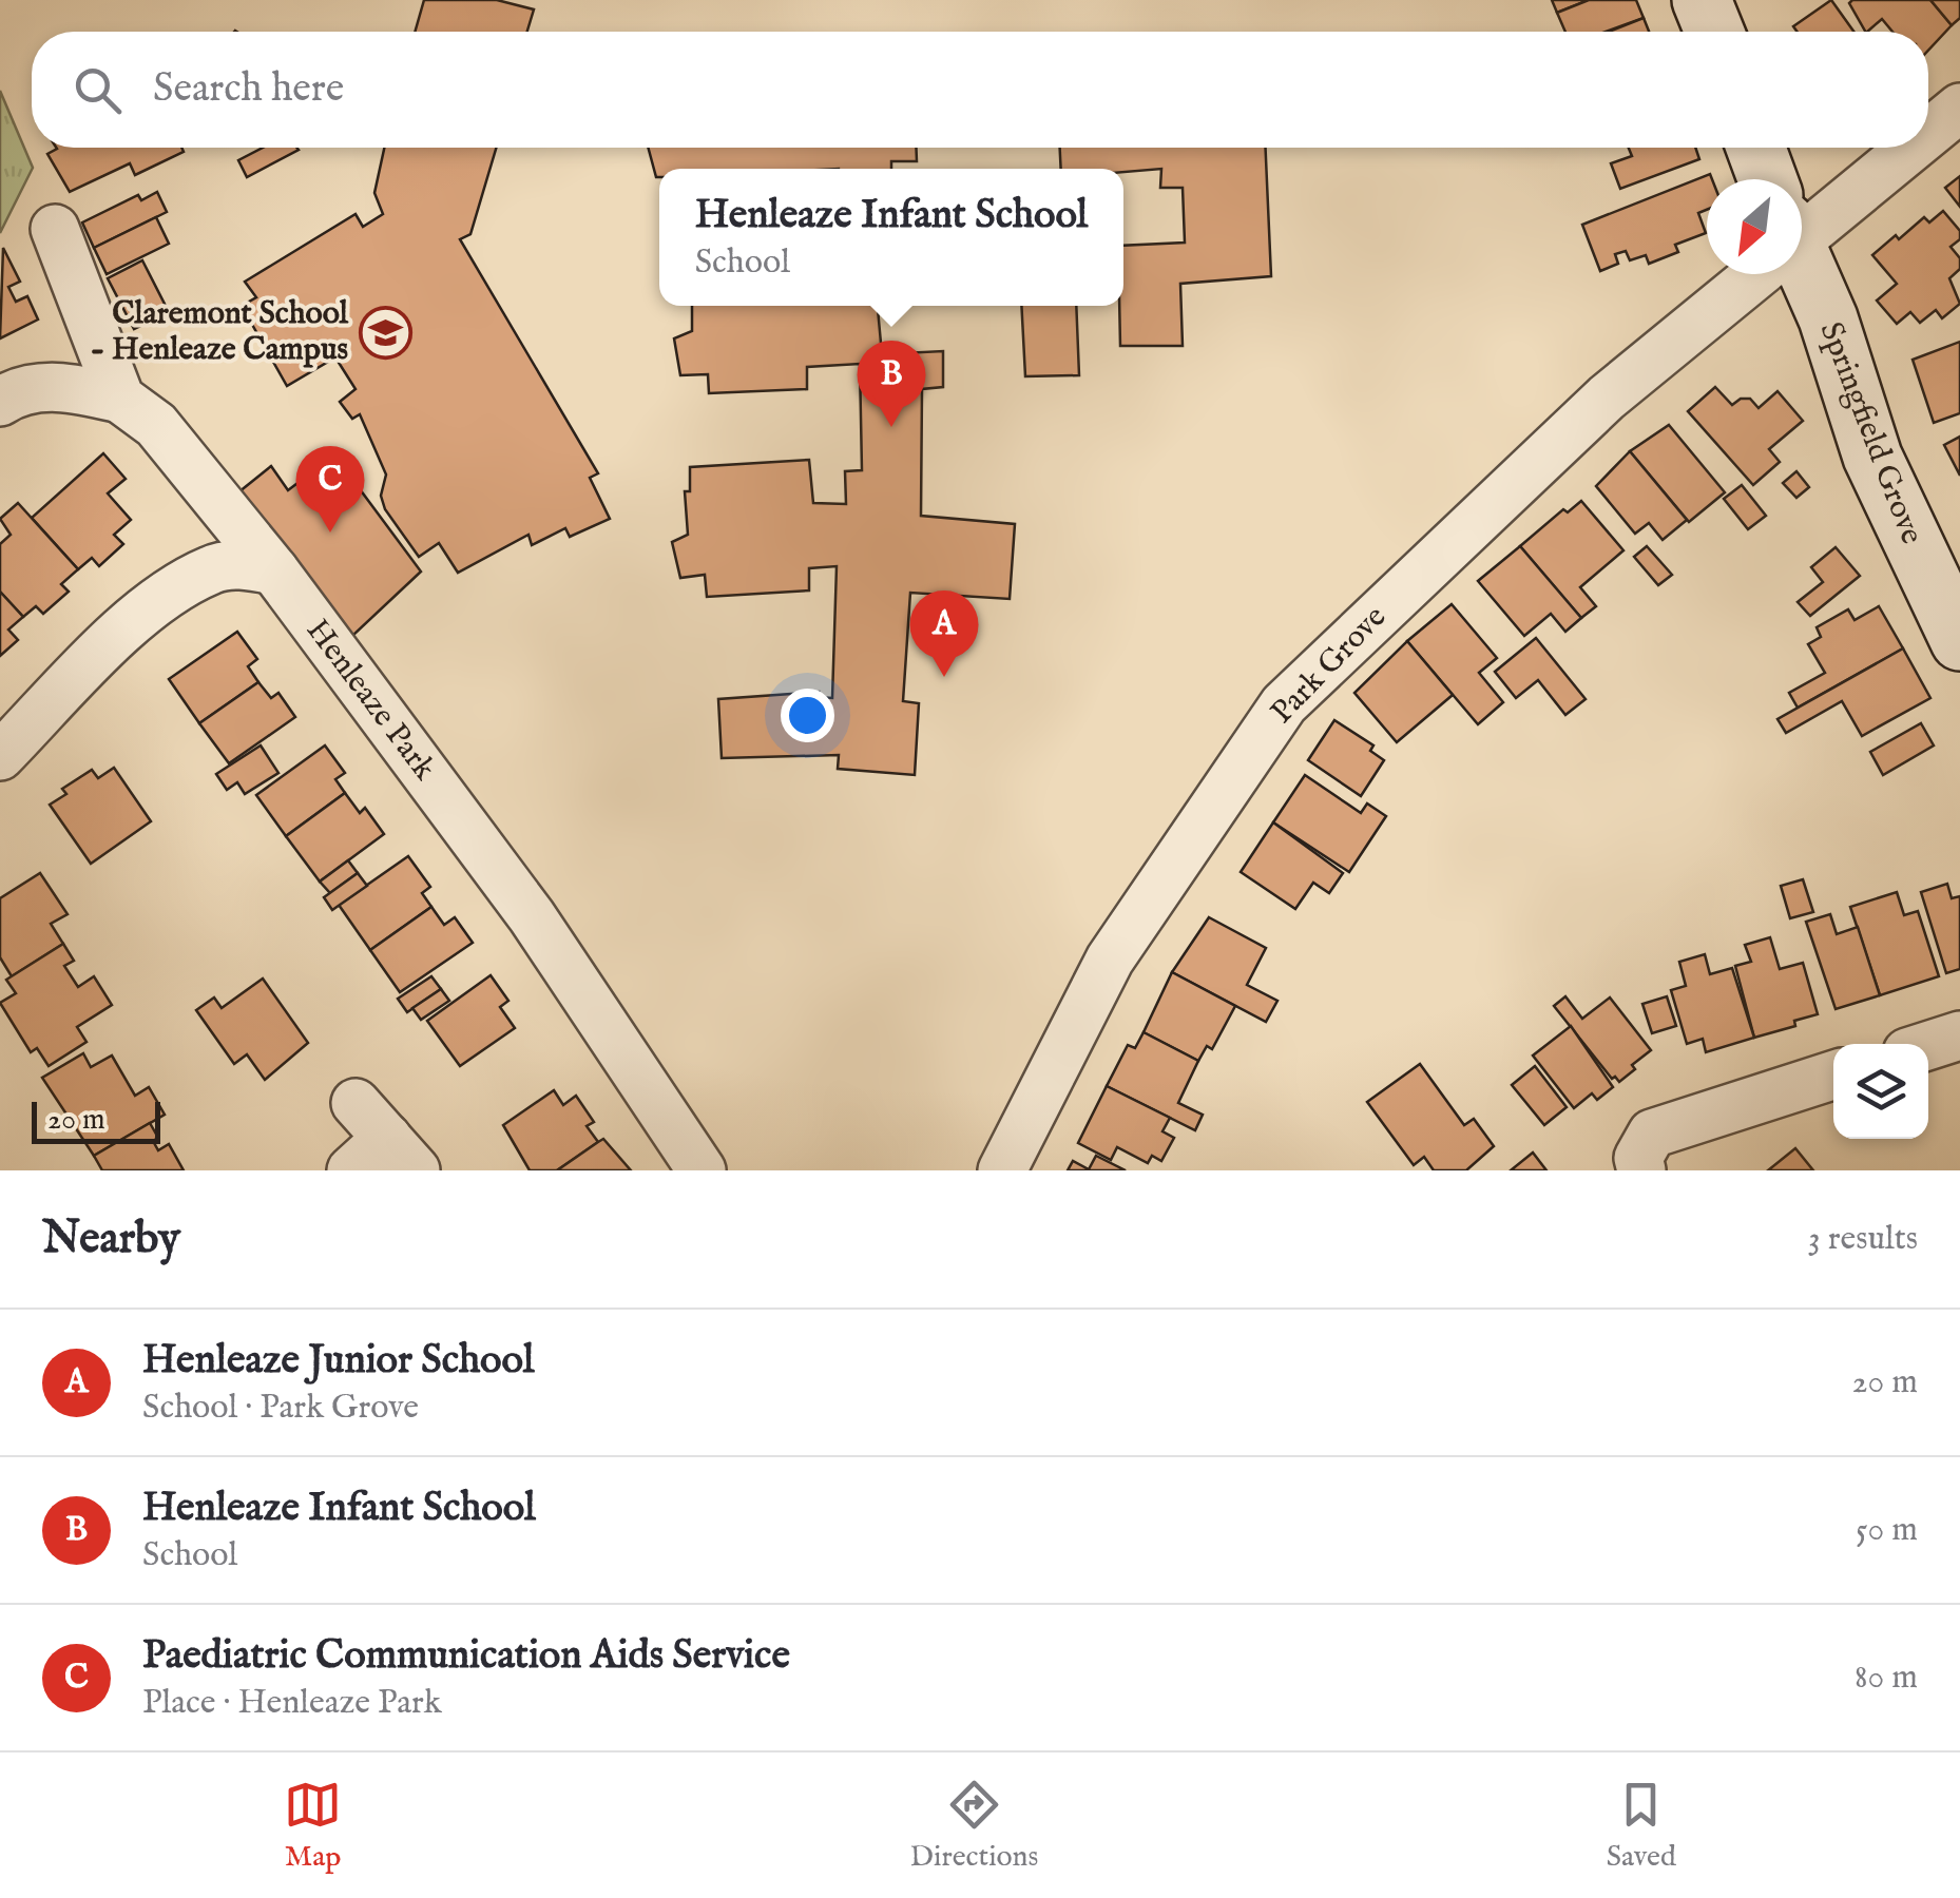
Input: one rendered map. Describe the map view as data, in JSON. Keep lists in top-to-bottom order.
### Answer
{
  "streets": {
    "street": ["Springfield Grove", "Park Grove", "Henleaze Park"]
  },
  "places": {
    "school or university": ["Claremont School - Henleaze Campus"]
  },
  "scale_bar": "20 m",
  "north": "bottom left",
  "page": {
    "search": "Search here",
    "popup": ["Henleaze Infant School", "School"],
    "pins": ["B", "C", "A"],
    "scale": "20 m",
    "heading": ["Nearby", "3 results"],
    "list": [
      {
        "mark": "A",
        "name": "Henleaze Junior School",
        "note": "School · Park Grove",
        "value": "20 m"
      },
      {
        "mark": "B",
        "name": "Henleaze Infant School",
        "note": "School",
        "value": "50 m"
      },
      {
        "mark": "C",
        "name": "Paediatric Communication Aids Service",
        "note": "Place · Henleaze Park",
        "value": "80 m"
      }
    ],
    "nav": ["Map", "Directions", "Saved"]
  }
}
